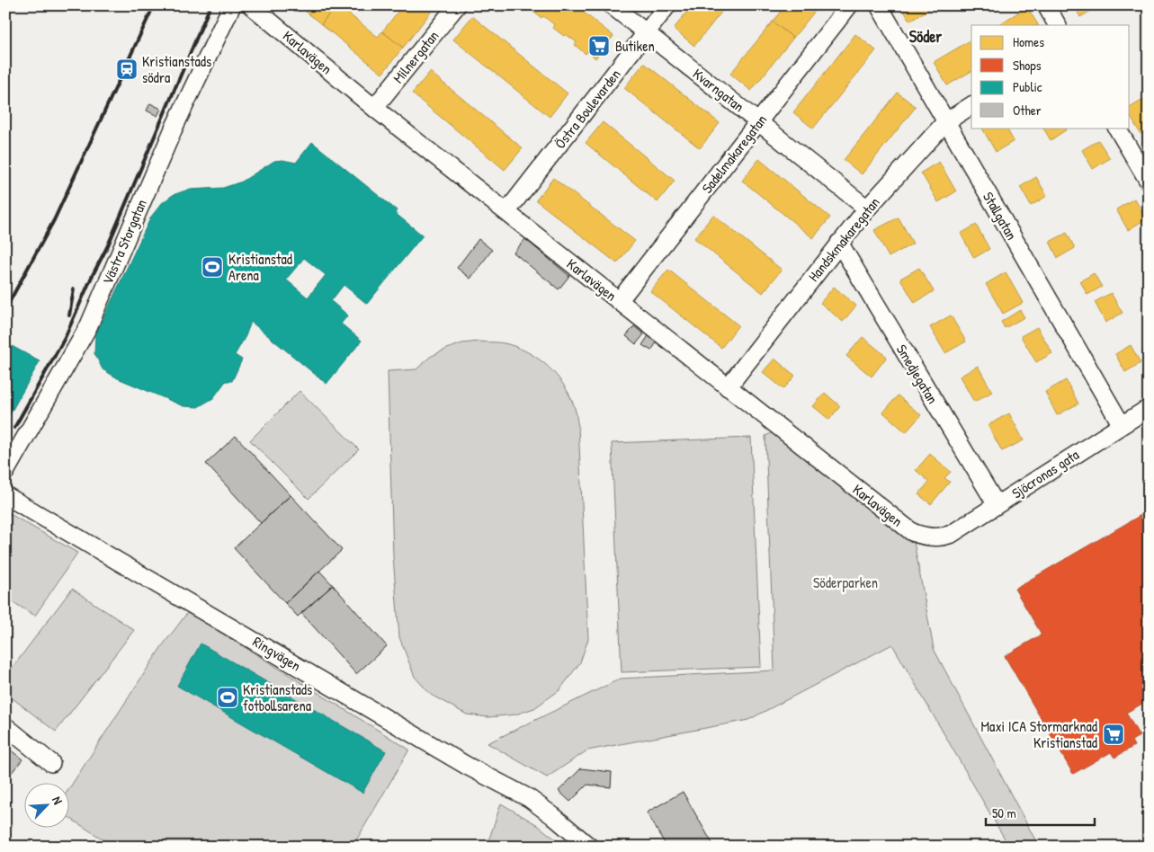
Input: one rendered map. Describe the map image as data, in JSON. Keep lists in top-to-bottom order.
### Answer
{
  "streets": {
    "street": [
      "Karlavägen",
      "Milnergatan",
      "Kvarngatan",
      "Östra Boulevarden",
      "Sadelmakaregatan",
      "Stallgatan",
      "Handskmakaregatan",
      "Västra Storgatan",
      "Smedjegatan",
      "Sjöcronas gata",
      "Ringvägen"
    ]
  },
  "crossings": [
    ["Karlavägen", "Milnergatan"],
    ["Karlavägen", "Östra Boulevarden"],
    ["Karlavägen", "Sadelmakaregatan"],
    ["Karlavägen", "Handskmakaregatan"],
    ["Karlavägen", "Sjöcronas gata"],
    ["Kvarngatan", "Östra Boulevarden"],
    ["Kvarngatan", "Sadelmakaregatan"],
    ["Kvarngatan", "Handskmakaregatan"],
    ["Stallgatan", "Handskmakaregatan"],
    ["Stallgatan", "Sjöcronas gata"],
    ["Handskmakaregatan", "Smedjegatan"],
    ["Smedjegatan", "Sjöcronas gata"]
  ],
  "districts": ["Söder"],
  "parks": ["Söderparken"],
  "places": {
    "supermarket": ["Butiken", "Maxi ICA Stormarknad Kristianstad"],
    "station": ["Kristianstads södra"],
    "sports": ["Kristianstad Arena", "Kristianstads fotbollsarena"]
  },
  "legend": [
    "Homes",
    "Shops",
    "Public",
    "Other"
  ],
  "scale_bar": "50 m",
  "north": "top right"
}
